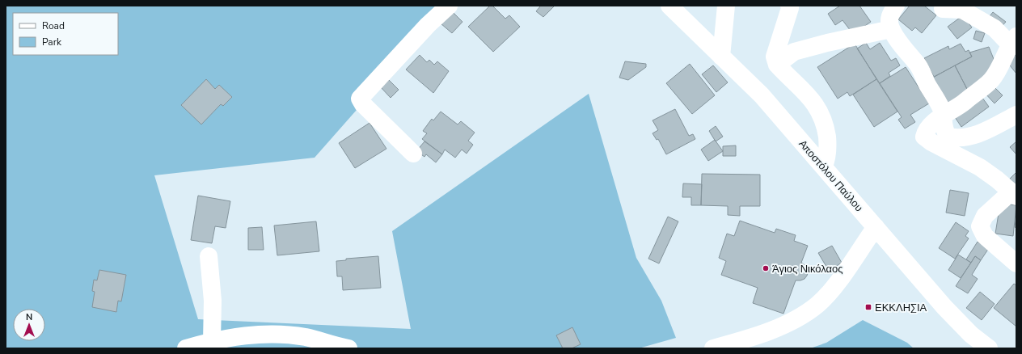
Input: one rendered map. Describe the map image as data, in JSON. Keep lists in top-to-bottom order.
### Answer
{
  "streets": {
    "street": ["Αποστόλου Παύλου"]
  },
  "places": {
    "other": ["Άγιος Νικόλαος"],
    "transit": ["ΕΚΚΛΗΣΙΑ"]
  },
  "legend": ["Road", "Park"],
  "north": "top"
}
